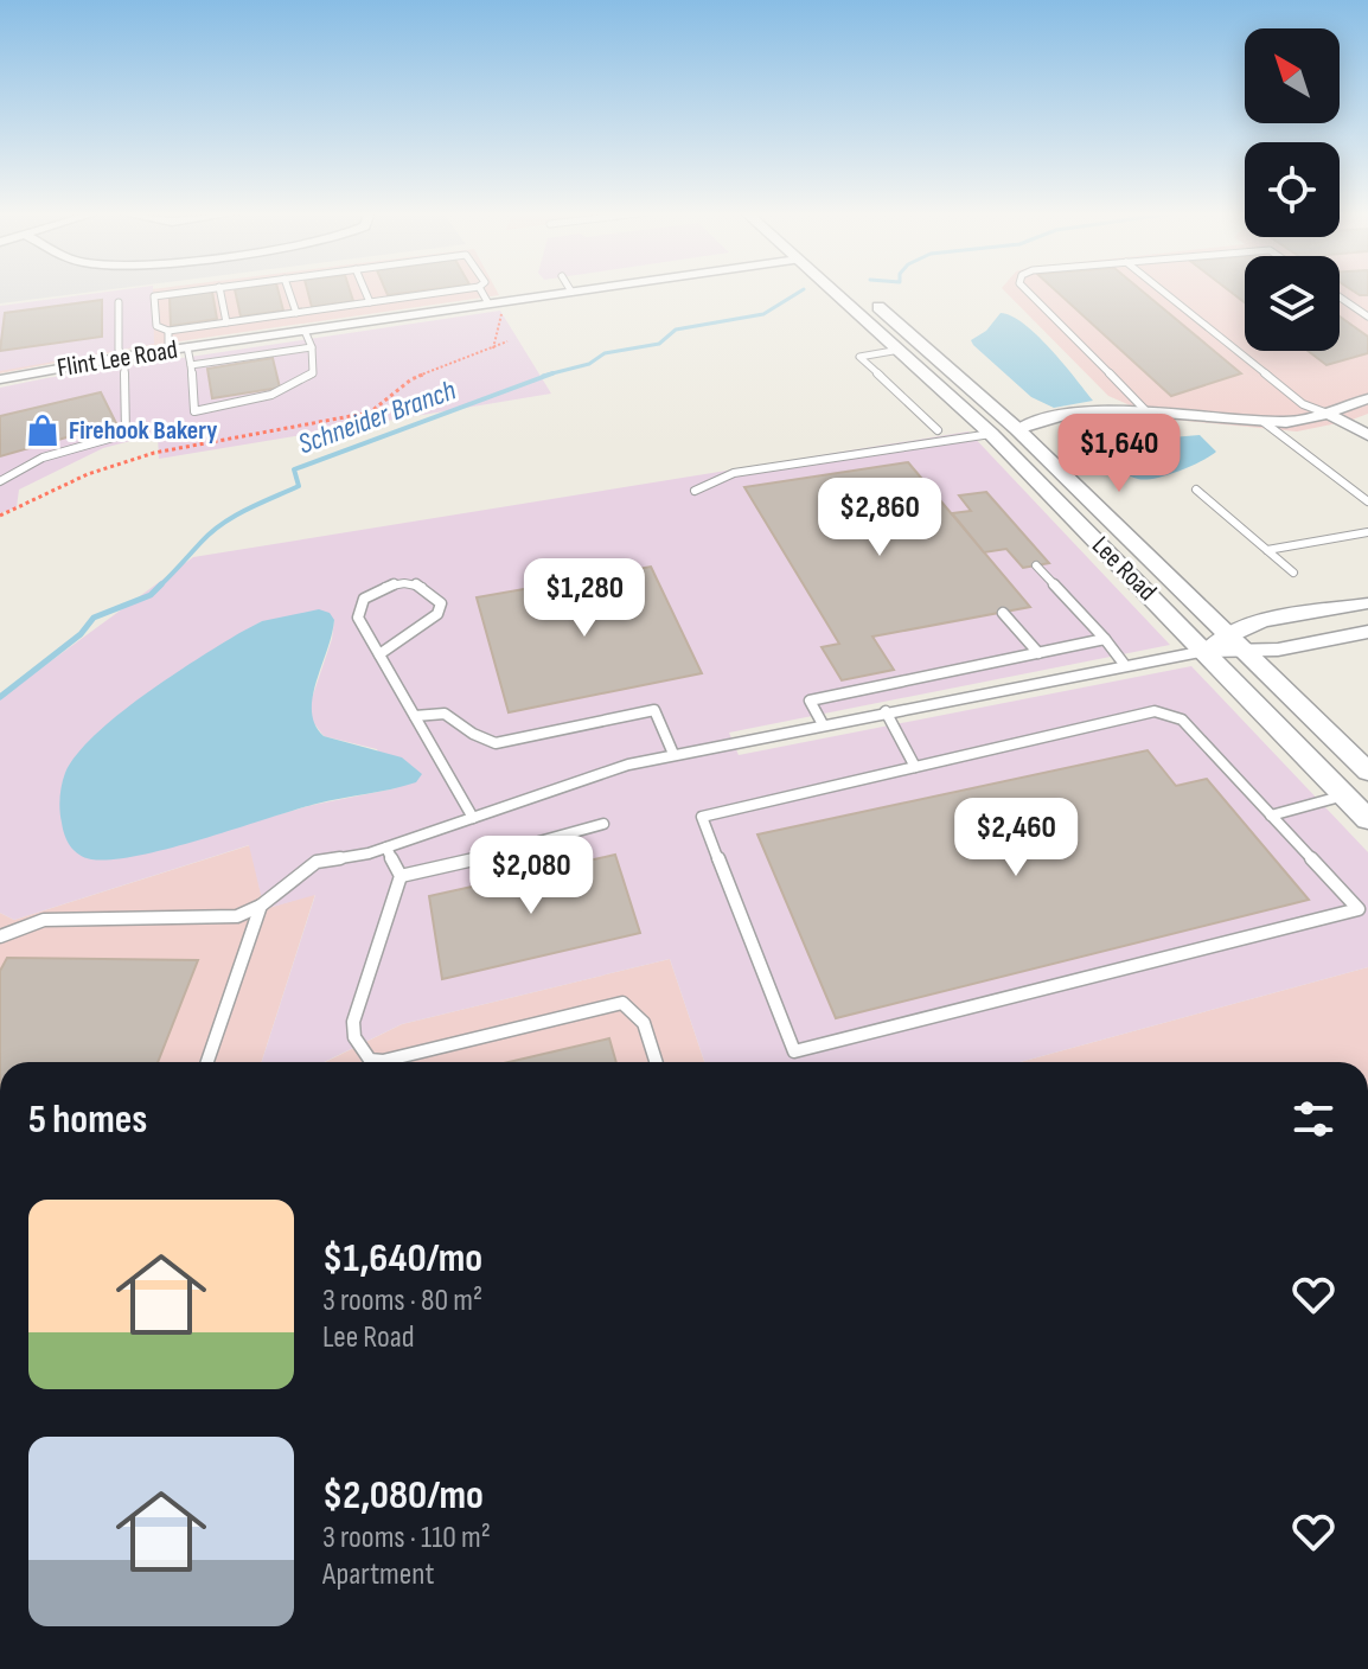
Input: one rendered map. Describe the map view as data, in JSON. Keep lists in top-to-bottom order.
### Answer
{
  "streets": {
    "street": ["Flint Lee Road", "Lee Road"]
  },
  "water": ["Schneider Branch"],
  "places": {
    "shop": ["Firehook Bakery"]
  },
  "north": "top left",
  "page": {
    "price": [
      "$1,640",
      "$2,860",
      "$1,280",
      "$2,460",
      "$2,080"
    ],
    "heading": "5 homes",
    "list": [
      {
        "name": "$1,640/mo",
        "note": "3 rooms · 80 m² · Lee Road"
      },
      {
        "name": "$2,080/mo",
        "note": "3 rooms · 110 m² · Apartment"
      }
    ]
  }
}
